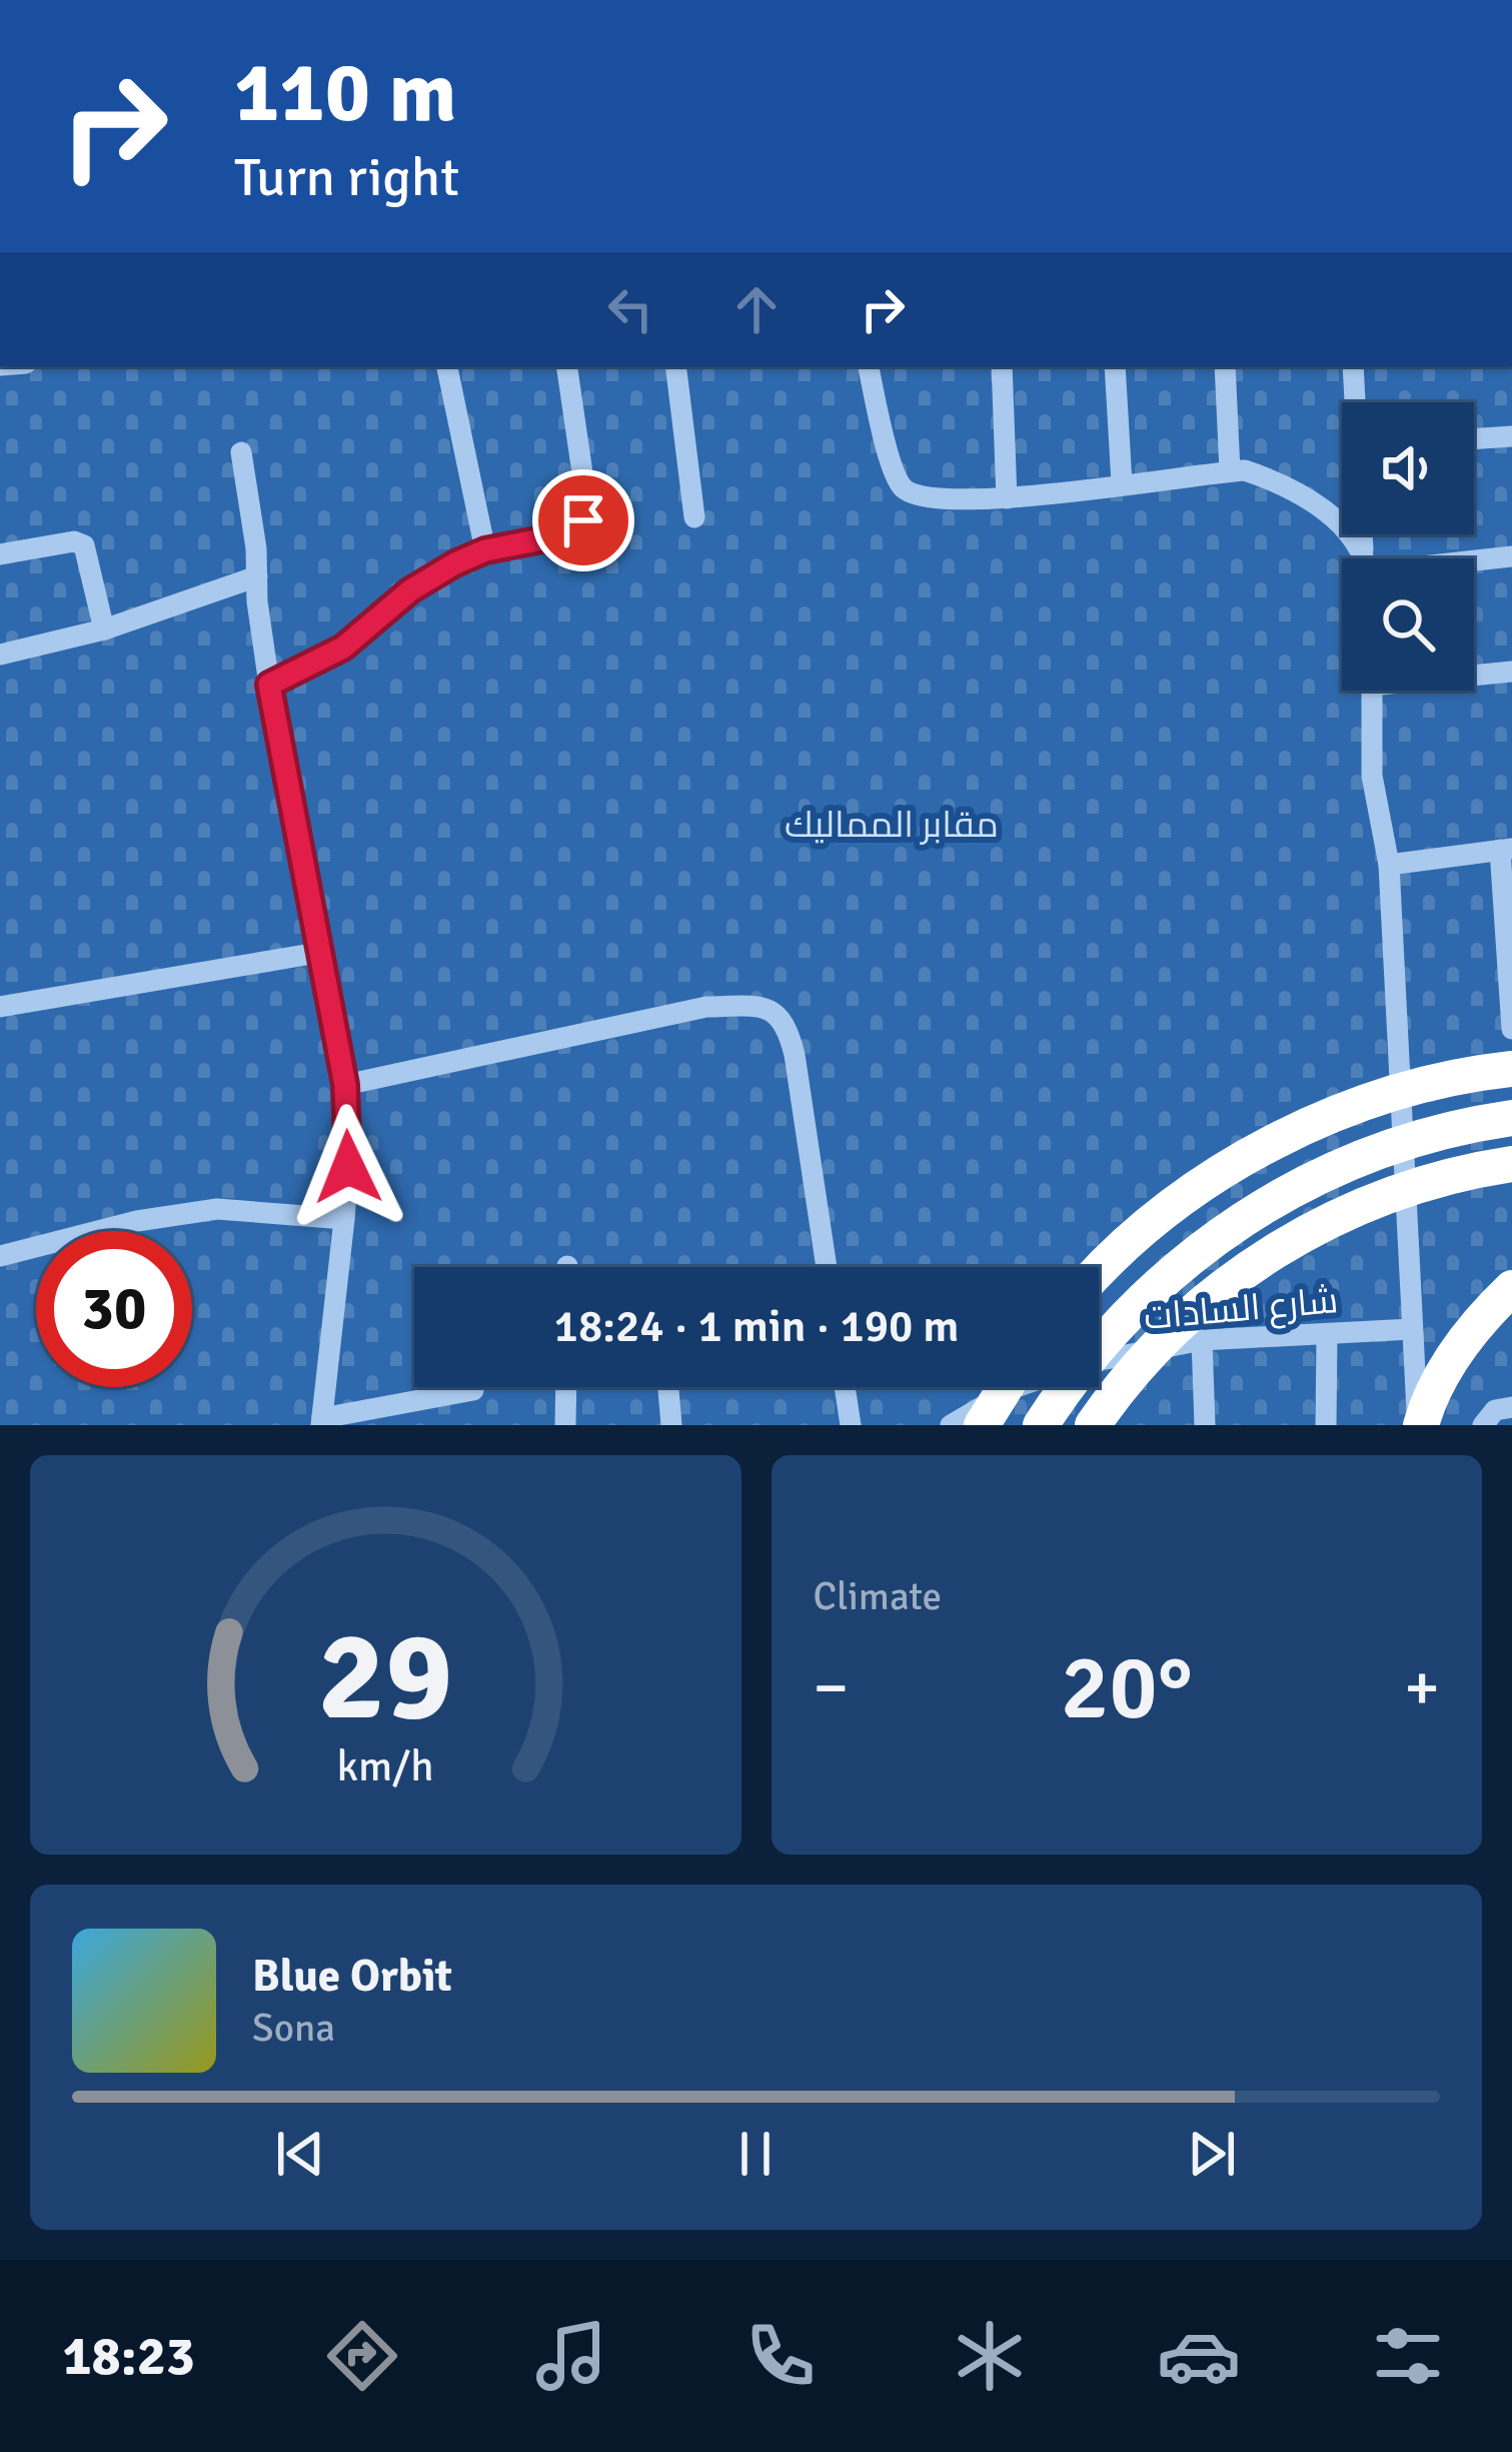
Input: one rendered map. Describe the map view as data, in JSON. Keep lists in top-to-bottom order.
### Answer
{
  "streets": {
    "street": ["شارع السادات"]
  },
  "parks": ["مقابر المماليك"],
  "page": {
    "turn": ["110 m", "Turn right"],
    "limit": "30",
    "trip": "18:24 · 1 min · 190 m",
    "tile": "Climate",
    "heat": ["−", "20°", "+"],
    "song": ["Blue Orbit", "Sona"],
    "tabs": "18:23",
    "gauge": ["29", "km/h"]
  }
}
